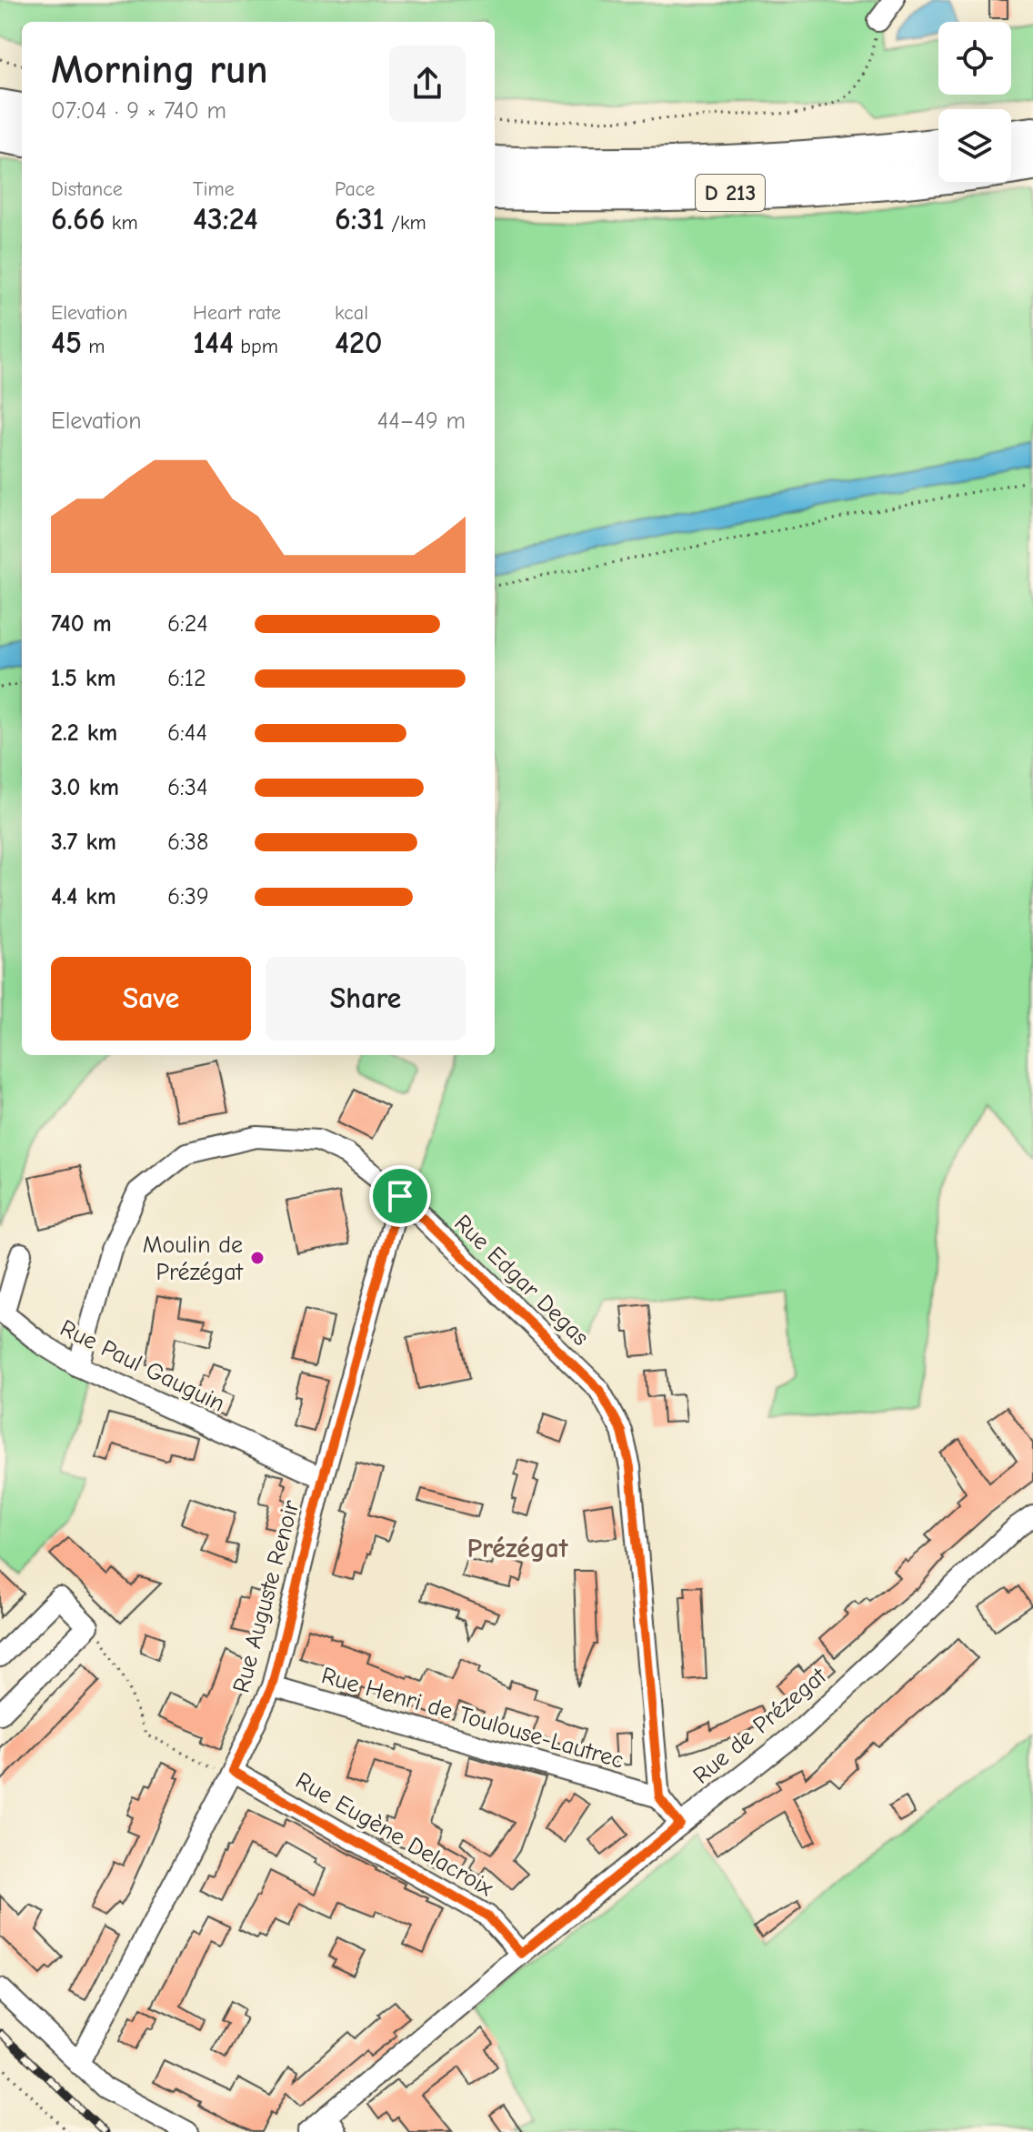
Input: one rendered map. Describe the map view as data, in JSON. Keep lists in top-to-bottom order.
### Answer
{
  "streets": {
    "highway": ["D 213"],
    "street": [
      "Rue Edgar Degas",
      "Rue Paul Gauguin",
      "Rue Auguste Renoir",
      "Rue Henri de Toulouse-Lautrec",
      "Rue de Prézegat",
      "Rue Eugène Delacroix"
    ]
  },
  "crossings": [
    ["Rue Edgar Degas", "Rue Paul Gauguin"],
    ["Rue Edgar Degas", "Rue Auguste Renoir"],
    ["Rue Edgar Degas", "Rue Henri de Toulouse-Lautrec"],
    ["Rue Paul Gauguin", "Rue Auguste Renoir"],
    ["Rue Auguste Renoir", "Rue Henri de Toulouse-Lautrec"],
    ["Rue Auguste Renoir", "Rue Eugène Delacroix"],
    ["Rue de Prézegat", "Rue Eugène Delacroix"]
  ],
  "districts": ["Prézégat"],
  "places": ["Moulin de Prézégat"],
  "page": {
    "heading": ["Morning run", "07:04 · 9 × 740 m"],
    "stats": [
      ["Distance", "6.66 km"],
      ["Time", "43:24"],
      ["Pace", "6:31 /km"],
      ["Elevation", "45 m"],
      ["Heart rate", "144 bpm"],
      ["kcal", "420"]
    ],
    "chart": ["Elevation", "44–49 m"],
    "list": [
      {
        "name": "740 m",
        "note": "6:24"
      },
      {
        "name": "1.5 km",
        "note": "6:12"
      },
      {
        "name": "2.2 km",
        "note": "6:44"
      },
      {
        "name": "3.0 km",
        "note": "6:34"
      },
      {
        "name": "3.7 km",
        "note": "6:38"
      },
      {
        "name": "4.4 km",
        "note": "6:39"
      }
    ],
    "buttons": ["Save", "Share"]
  }
}
